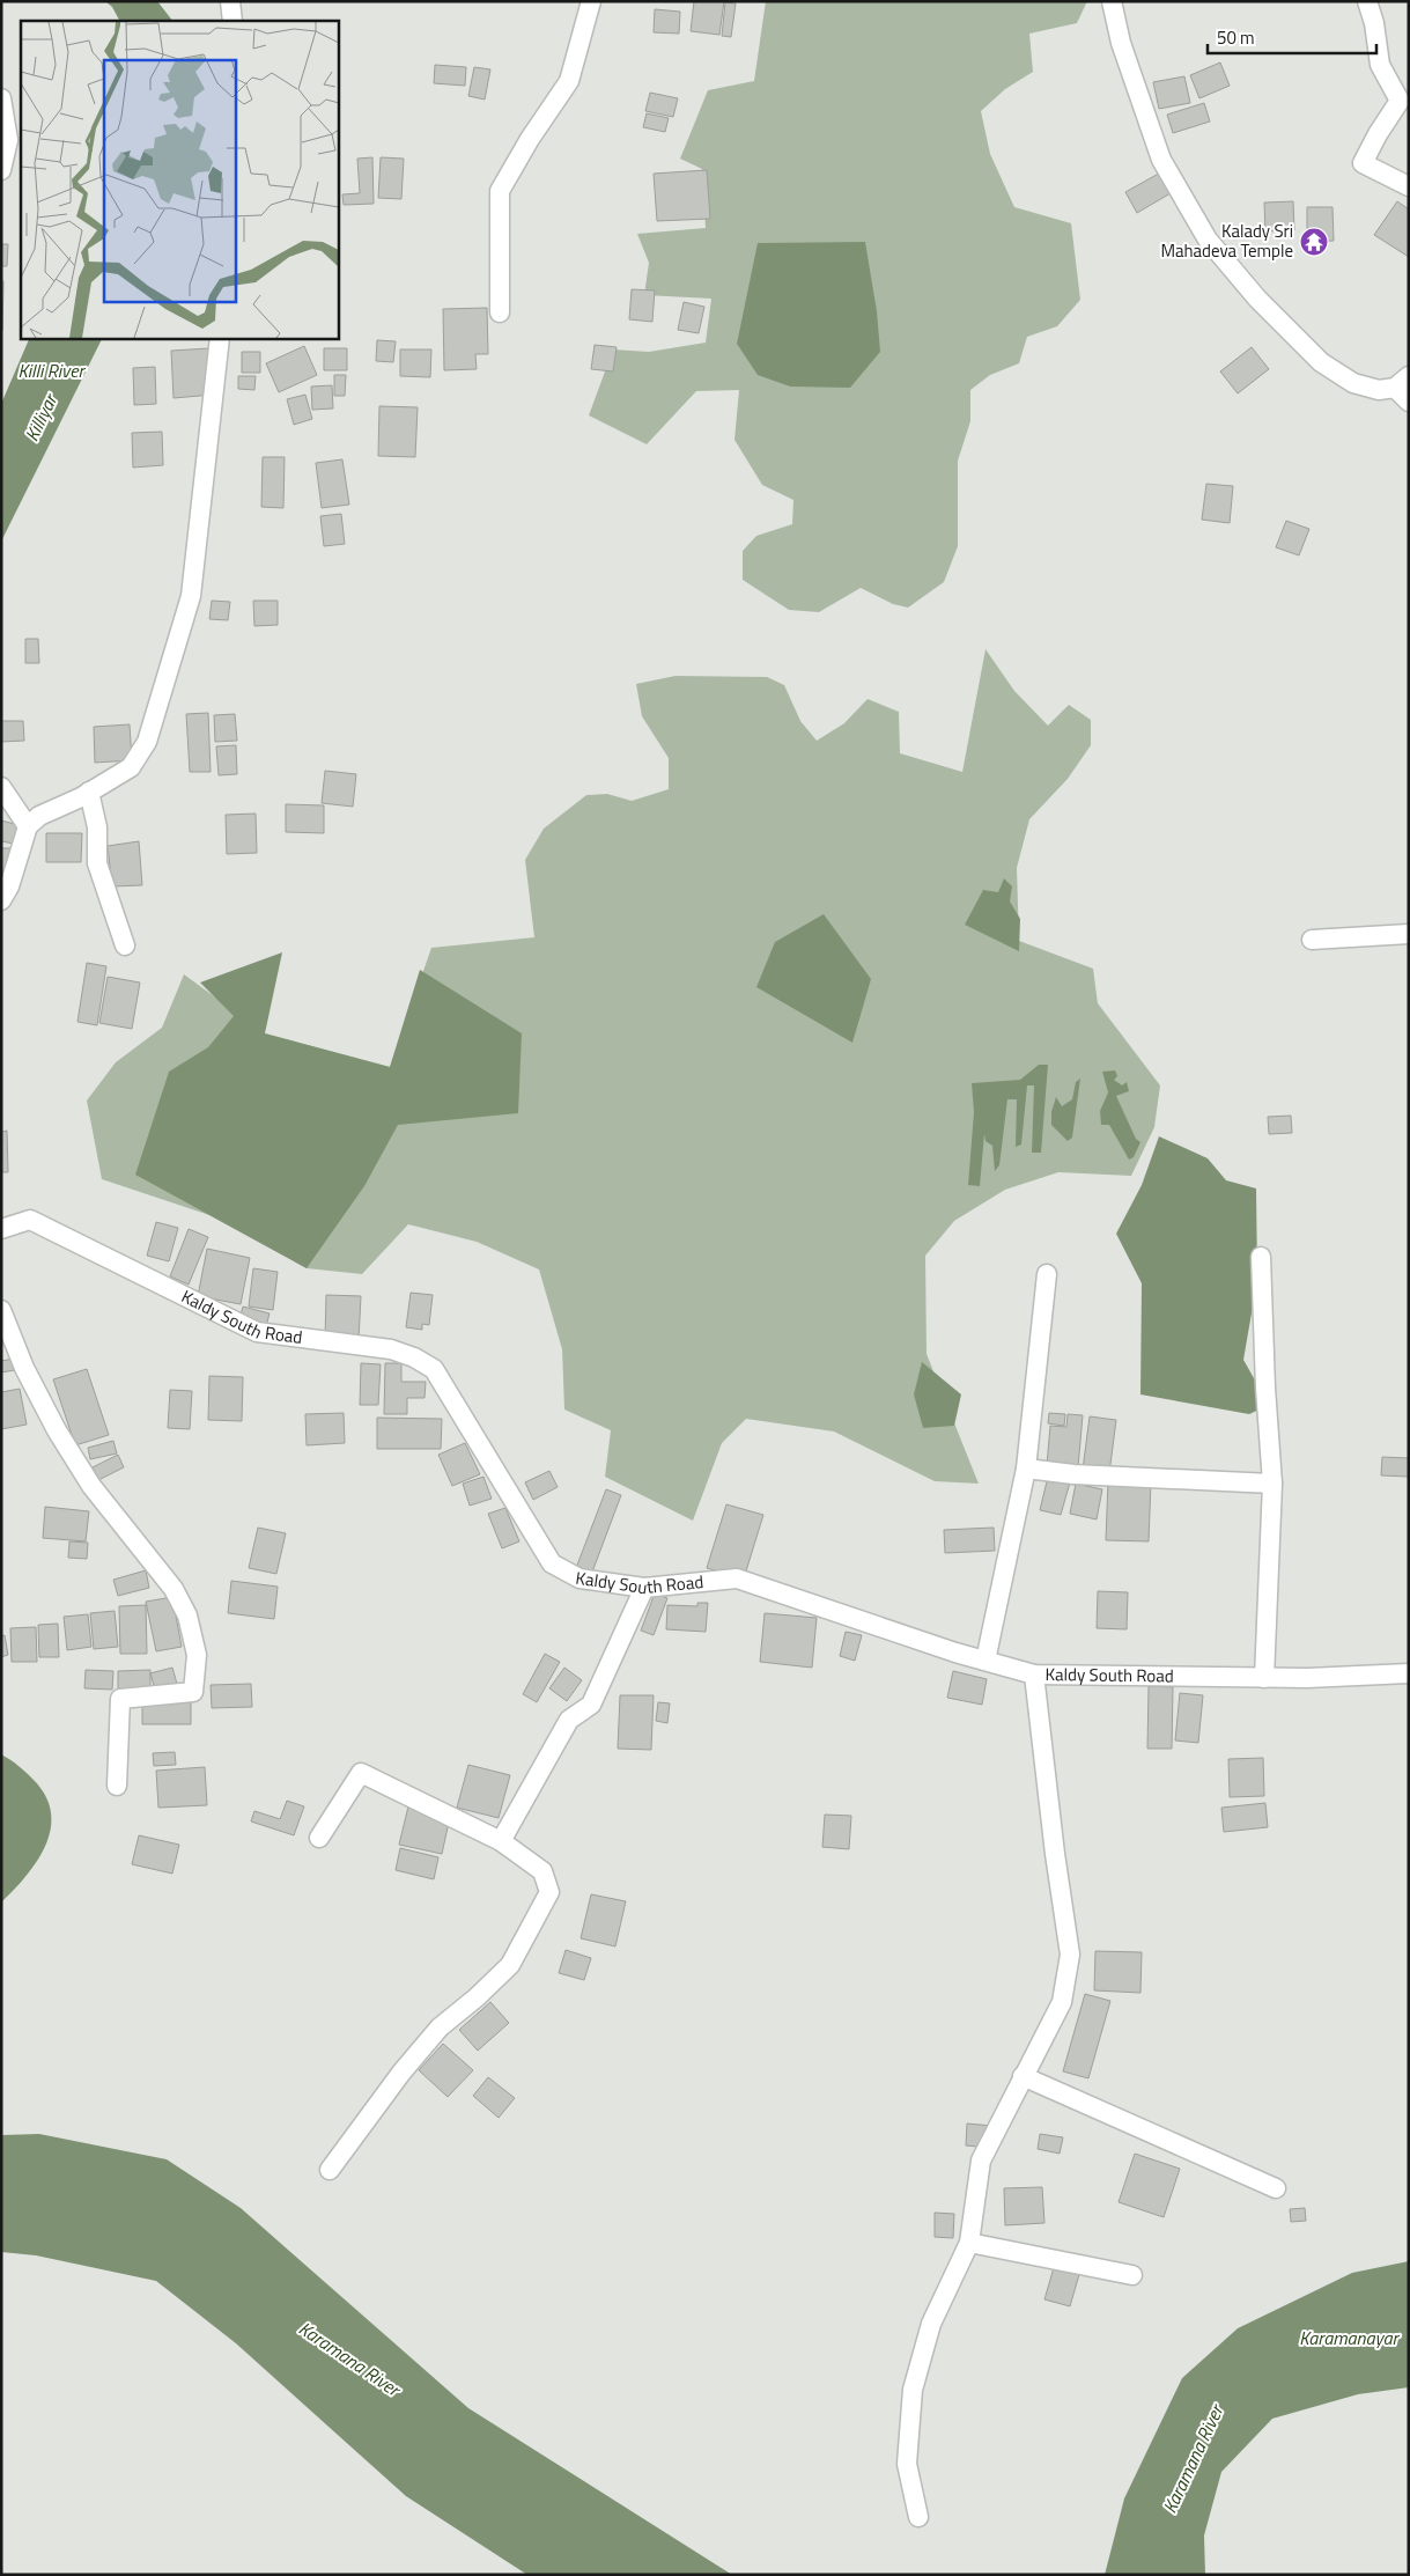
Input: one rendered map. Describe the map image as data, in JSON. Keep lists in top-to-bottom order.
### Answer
{
  "streets": {
    "street": ["Kaldy South Road"]
  },
  "water": [
    "Killi River",
    "Killiyar",
    "Karamanayar",
    "Karamana River"
  ],
  "places": {
    "temple": ["Kalady Sri Mahadeva Temple"]
  },
  "scale_bar": "50 m"
}
